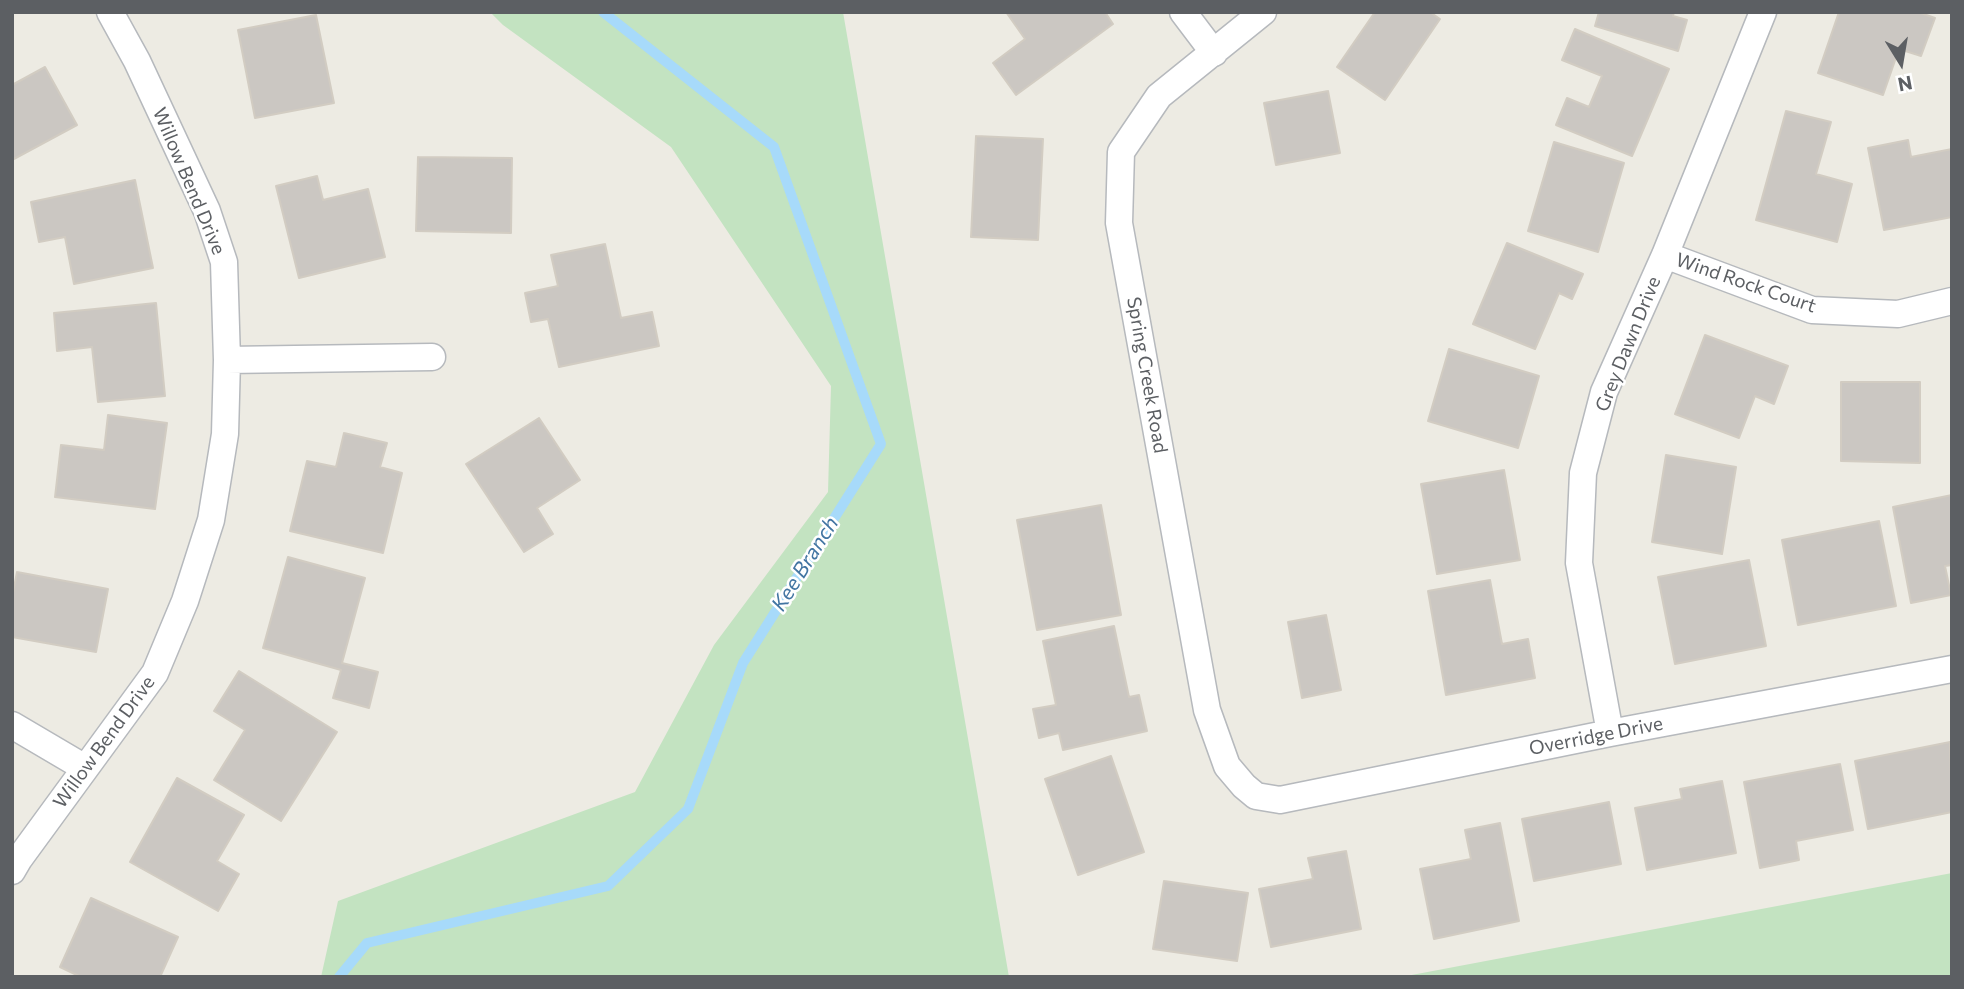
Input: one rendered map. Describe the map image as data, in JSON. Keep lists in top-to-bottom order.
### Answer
{
  "streets": {
    "street": [
      "Willow Bend Drive",
      "Wind Rock Court",
      "Grey Dawn Drive",
      "Spring Creek Road",
      "Overridge Drive"
    ]
  },
  "crossings": [
    ["Wind Rock Court", "Grey Dawn Drive"],
    ["Grey Dawn Drive", "Overridge Drive"],
    ["Spring Creek Road", "Overridge Drive"]
  ],
  "water": ["Kee Branch"],
  "north": "bottom"
}
